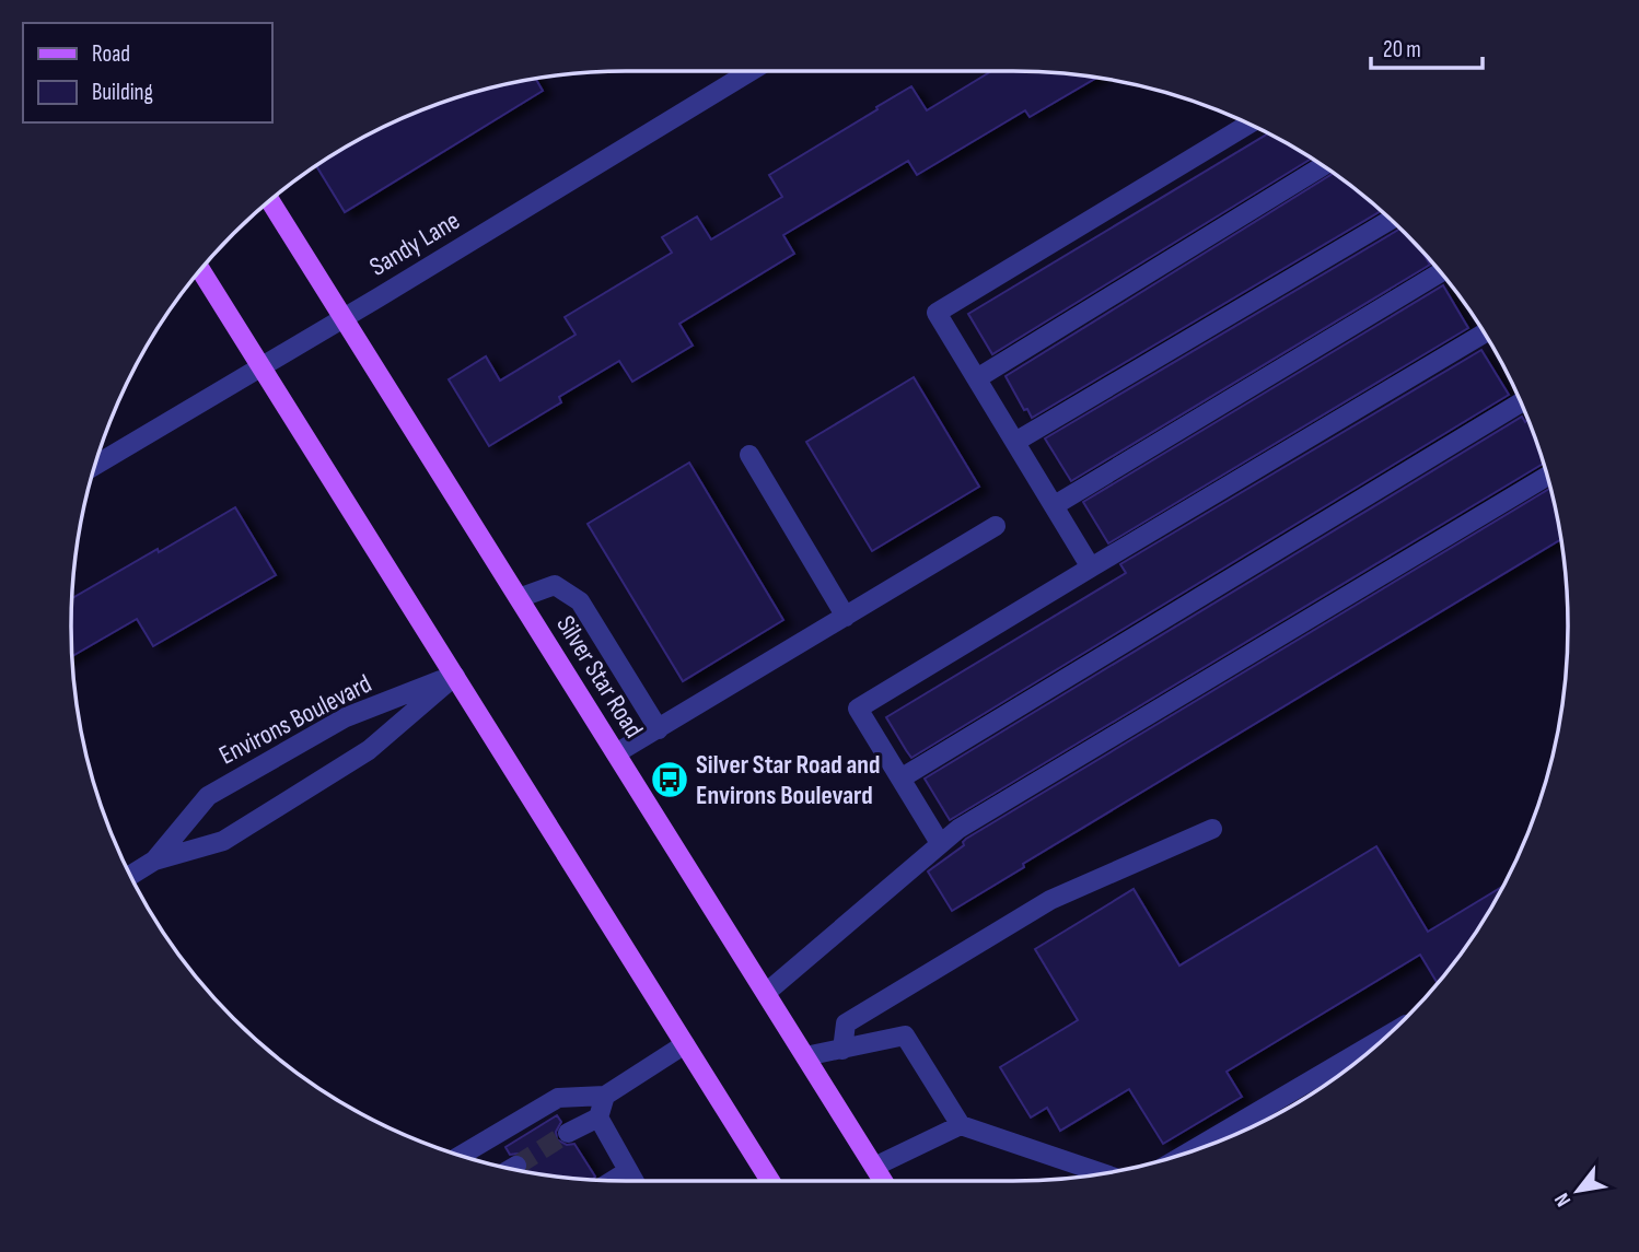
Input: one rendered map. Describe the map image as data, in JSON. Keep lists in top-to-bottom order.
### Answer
{
  "streets": {
    "main road": ["Silver Star Road"],
    "street": ["Sandy Lane", "Environs Boulevard"]
  },
  "crossings": [
    ["Sandy Lane", "Silver Star Road"]
  ],
  "places": {
    "bus stop": ["Silver Star Road and Environs Boulevard"]
  },
  "legend": ["Road", "Building"],
  "scale_bar": "20 m",
  "north": "bottom left"
}
